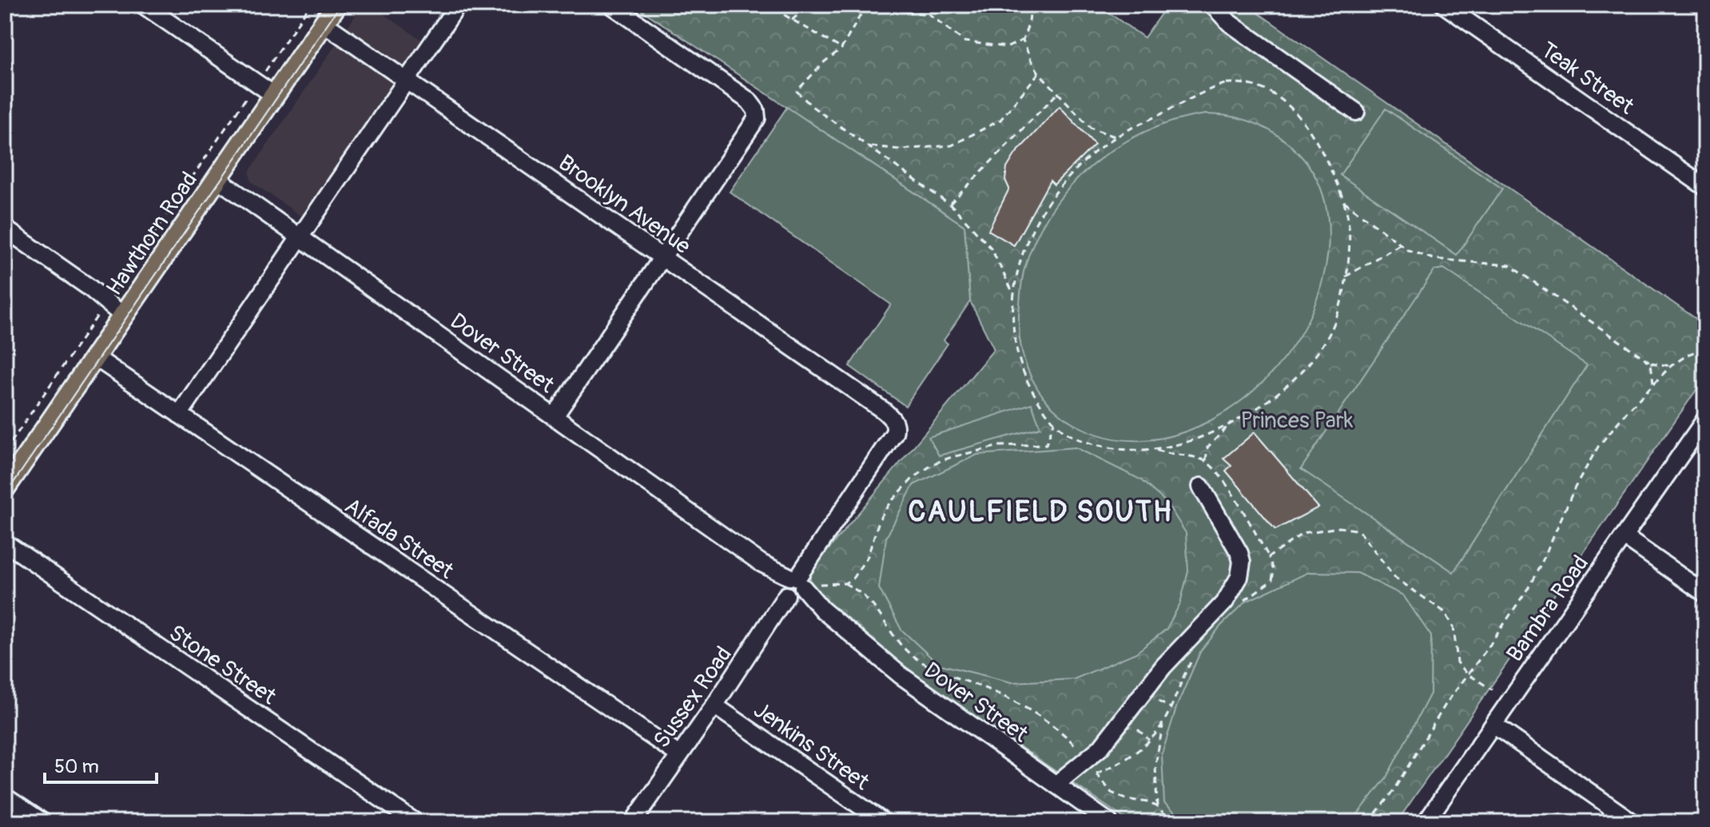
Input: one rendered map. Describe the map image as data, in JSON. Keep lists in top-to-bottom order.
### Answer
{
  "streets": {
    "main road": ["Hawthorn Road"],
    "street": [
      "Teak Street",
      "Brooklyn Avenue",
      "Dover Street",
      "Alfada Street",
      "Bambra Road",
      "Stone Street",
      "Sussex Road",
      "Jenkins Street"
    ]
  },
  "crossings": [
    ["Brooklyn Avenue", "Hawthorn Road"],
    ["Brooklyn Avenue", "Sussex Road"],
    ["Hawthorn Road", "Dover Street"],
    ["Hawthorn Road", "Alfada Street"],
    ["Dover Street", "Sussex Road"],
    ["Alfada Street", "Sussex Road"],
    ["Sussex Road", "Jenkins Street"]
  ],
  "districts": ["CAULFIELD SOUTH"],
  "parks": ["Princes Park"],
  "scale_bar": "50 m"
}
